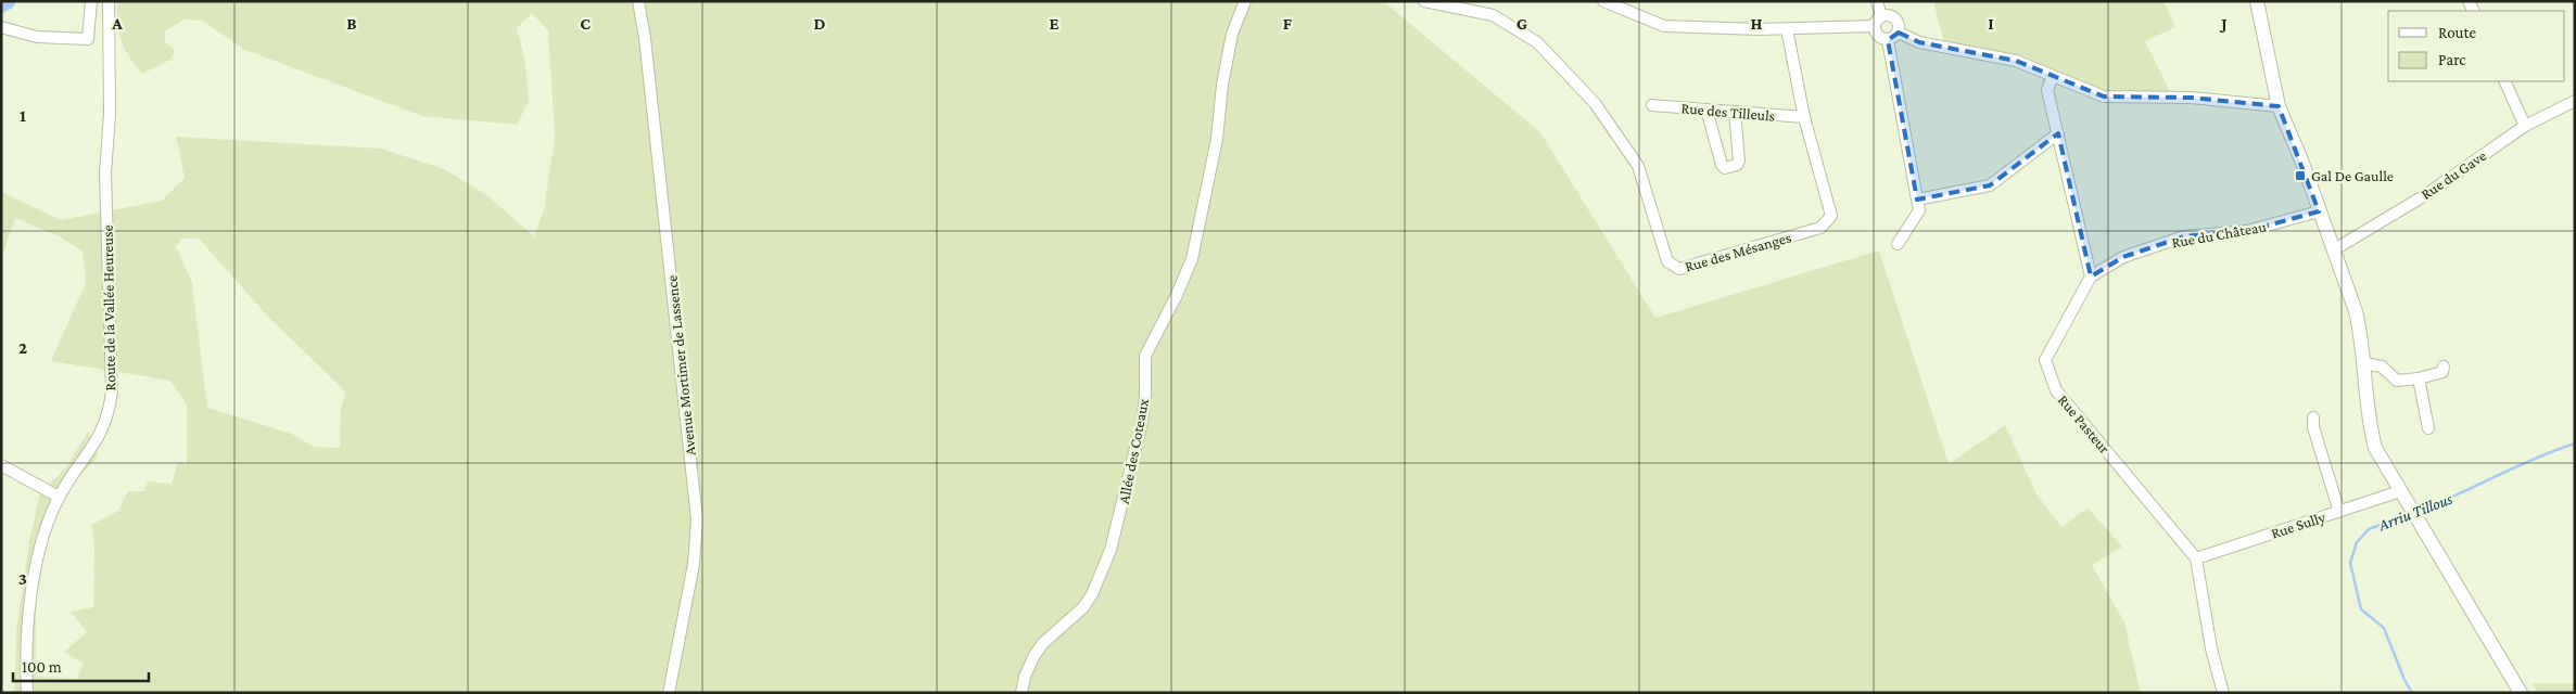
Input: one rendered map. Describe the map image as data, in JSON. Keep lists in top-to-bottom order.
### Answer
{
  "streets": {
    "street": [
      "Rue des Tilleuls",
      "Rue du Gave",
      "Rue du Château",
      "Rue des Mésanges",
      "Route de la Vallée Heureuse",
      "Avenue Mortimer de Lassence",
      "Rue Pasteur",
      "Allée des Coteaux",
      "Rue Sully"
    ]
  },
  "crossings": [
    ["Rue des Tilleuls", "Rue des Mésanges"],
    ["Rue du Château", "Rue Pasteur"],
    ["Rue Pasteur", "Rue Sully"]
  ],
  "water": ["Arriu Tillous"],
  "places": {
    "transit": ["Gal De Gaulle"]
  },
  "legend": ["Route", "Parc"],
  "scale_bar": "100 m",
  "grid": {
    "columns": [
      "A",
      "B",
      "C",
      "D",
      "E",
      "F",
      "G",
      "H",
      "I",
      "J"
    ],
    "rows": ["1", "2", "3"]
  }
}
